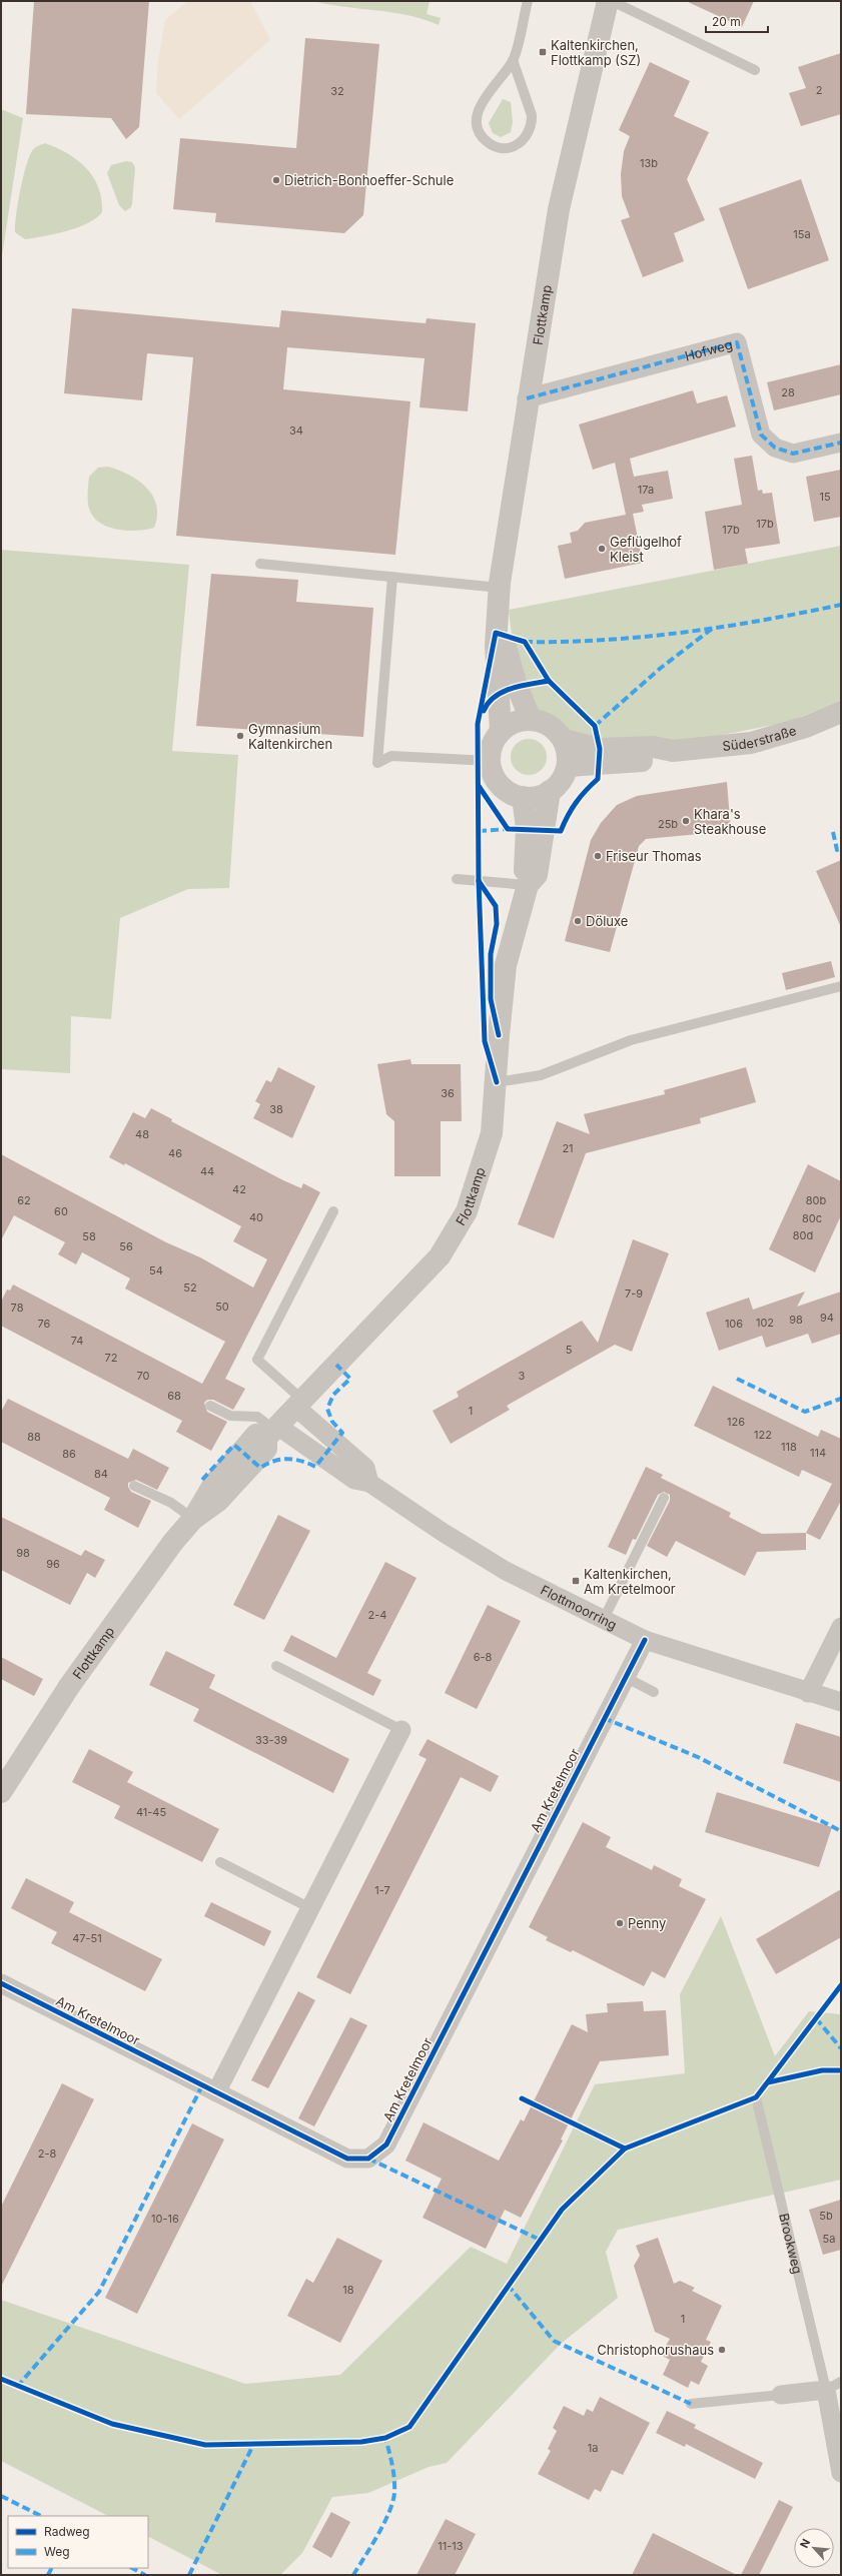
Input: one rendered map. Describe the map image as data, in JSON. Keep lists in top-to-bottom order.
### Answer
{
  "streets": {
    "street": [
      "Flottkamp",
      "Hofweg",
      "Süderstraße",
      "Flottmoorring",
      "Am Kretelmoor",
      "Brookweg"
    ]
  },
  "crossings": [
    ["Flottkamp", "Hofweg"],
    ["Flottkamp", "Süderstraße"],
    ["Flottkamp", "Flottmoorring"],
    ["Flottmoorring", "Am Kretelmoor"]
  ],
  "places": {
    "transit": ["Kaltenkirchen, Flottkamp (SZ)", "Kaltenkirchen, Am Kretelmoor"],
    "other": [
      "Dietrich-Bonhoeffer-Schule",
      "Geflügelhof Kleist",
      "Gymnasium Kaltenkirchen",
      "Khara's Steakhouse",
      "Friseur Thomas",
      "Döluxe",
      "Penny",
      "Christophorushaus"
    ]
  },
  "house_numbers": [
    "2",
    "32",
    "13b",
    "15a",
    "28",
    "34",
    "17a",
    "15",
    "17b",
    "17b",
    "25b",
    "36",
    "38",
    "48",
    "21",
    "46",
    "44",
    "42",
    "62",
    "80b",
    "60",
    "40",
    "80c",
    "80d",
    "58",
    "56",
    "54",
    "52",
    "7-9",
    "50",
    "78",
    "94",
    "98",
    "102",
    "76",
    "106",
    "74",
    "5",
    "72",
    "70",
    "3",
    "68",
    "1",
    "126",
    "122",
    "88",
    "118",
    "114",
    "86",
    "84",
    "98",
    "96",
    "2-4",
    "6-8",
    "33-39",
    "41-45",
    "1-7",
    "47-51",
    "2-8",
    "5b",
    "10-16",
    "5a",
    "18",
    "1",
    "1a",
    "11-13"
  ],
  "legend": ["Radweg", "Weg"],
  "scale_bar": "20 m",
  "north": "top left"
}
